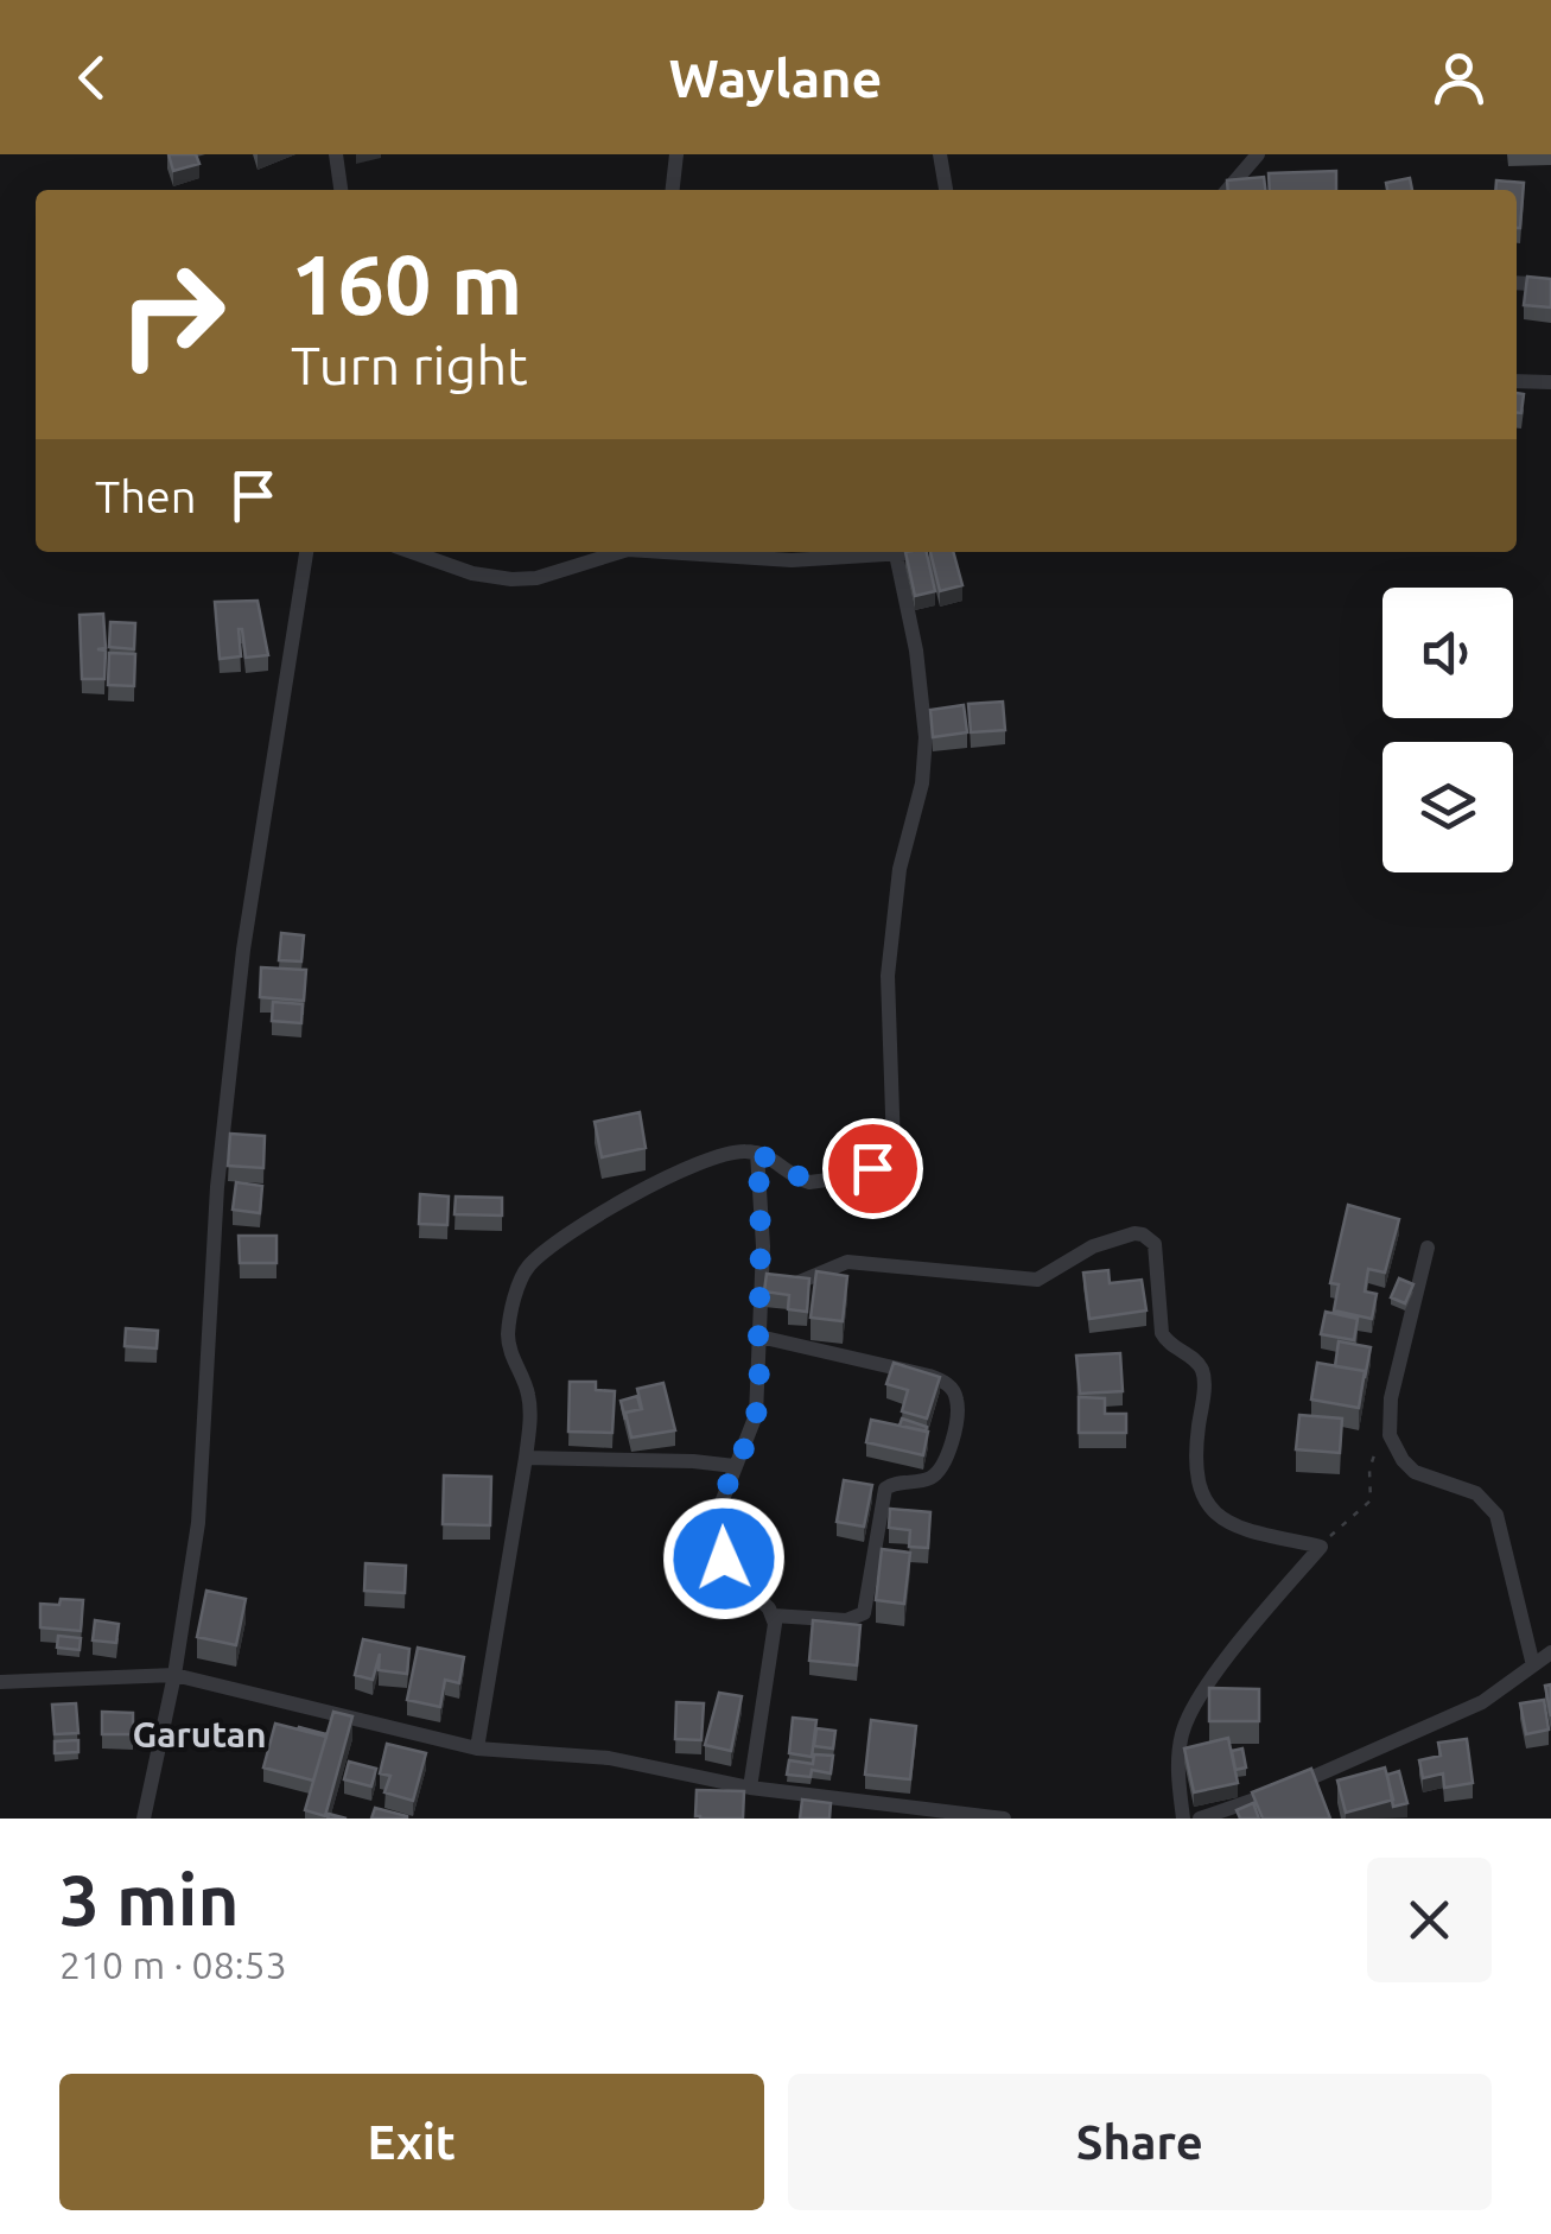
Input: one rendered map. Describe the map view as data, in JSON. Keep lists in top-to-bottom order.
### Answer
{
  "districts": ["Garutan"],
  "page": {
    "header": "Waylane",
    "turn": ["160 m", "Turn right"],
    "then": "Then",
    "heading": ["3 min", "210 m · 08:53"],
    "buttons": ["Exit", "Share"]
  }
}
